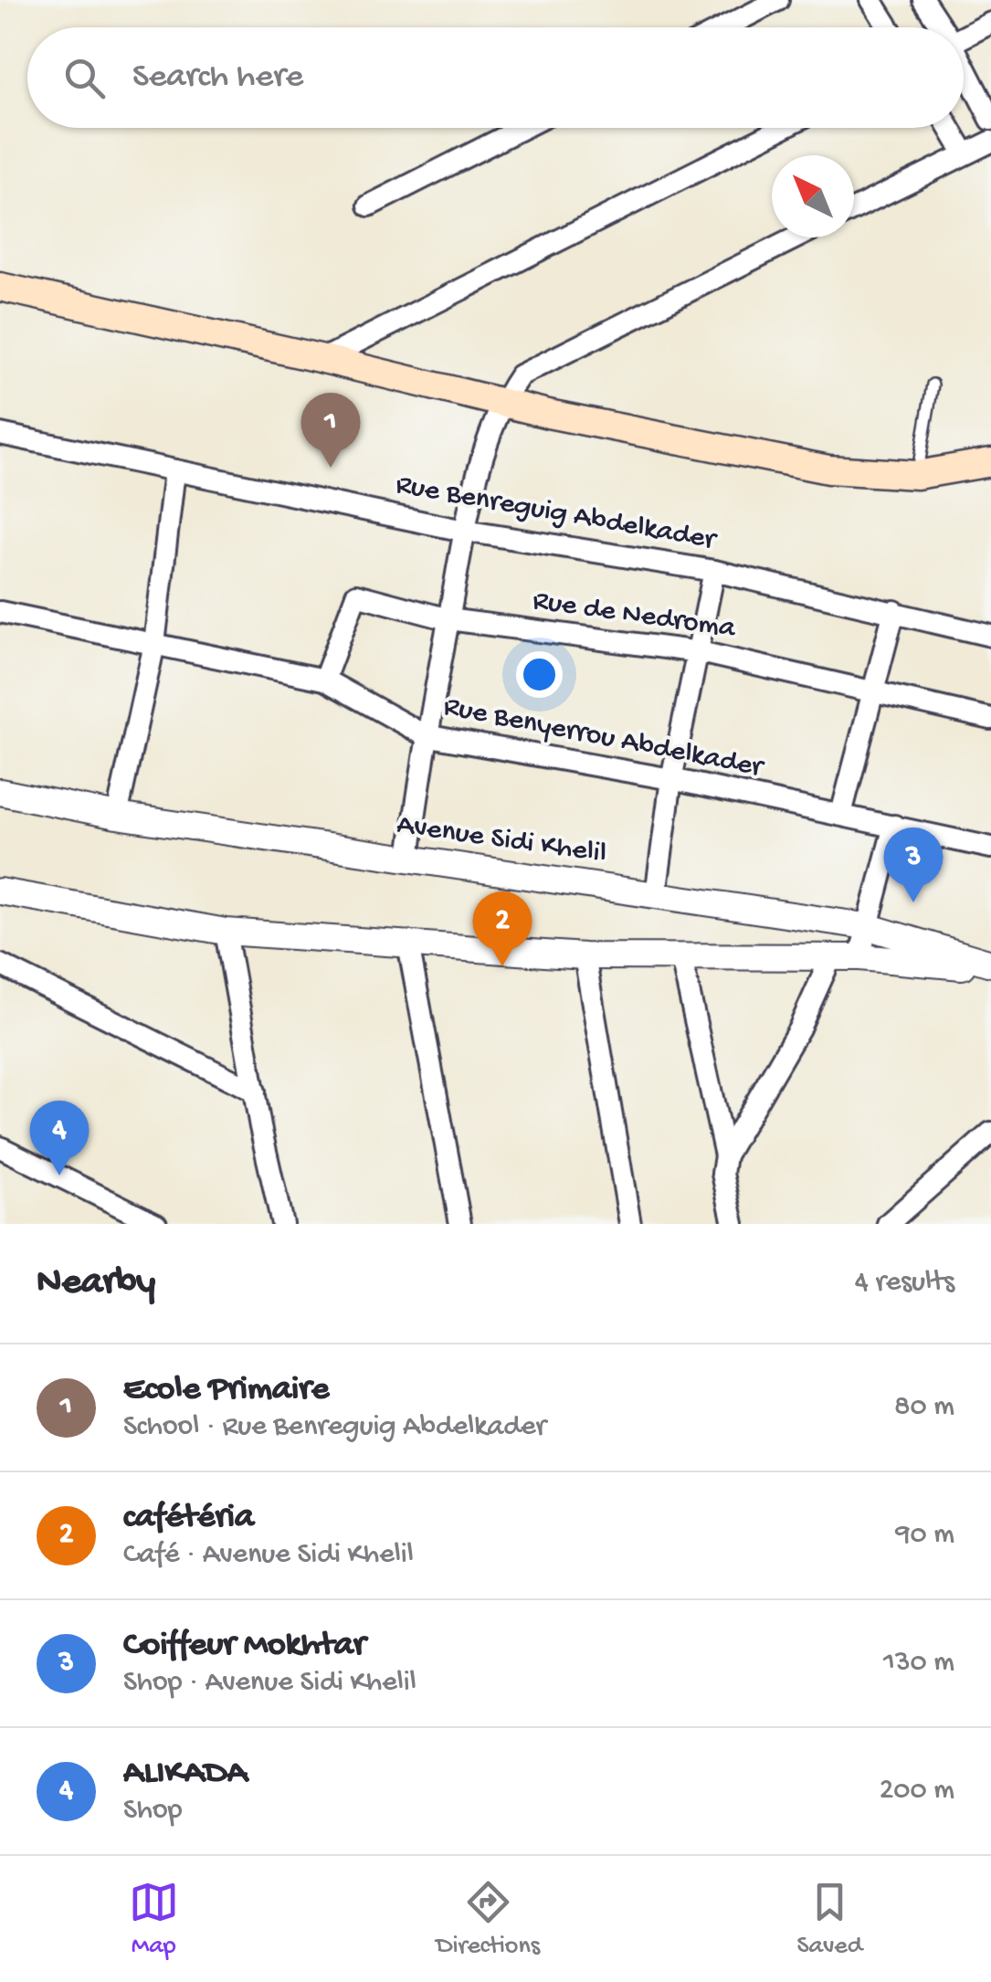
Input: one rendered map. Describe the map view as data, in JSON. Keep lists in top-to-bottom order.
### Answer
{
  "streets": {
    "street": [
      "Rue Benreguig Abdelkader",
      "Rue de Nedroma",
      "Rue Benyerrou Abdelkader",
      "Avenue Sidi Khelil"
    ]
  },
  "crossings": [
    ["Rue de Nedroma", "Rue Benyerrou Abdelkader"]
  ],
  "north": "top left",
  "page": {
    "search": "Search here",
    "pins": [
      "1",
      "3",
      "2",
      "4"
    ],
    "heading": ["Nearby", "4 results"],
    "list": [
      {
        "mark": "1",
        "name": "Ecole Primaire",
        "note": "School · Rue Benreguig Abdelkader",
        "value": "80 m"
      },
      {
        "mark": "2",
        "name": "cafétéria",
        "note": "Café · Avenue Sidi Khelil",
        "value": "90 m"
      },
      {
        "mark": "3",
        "name": "Coiffeur Mokhtar",
        "note": "Shop · Avenue Sidi Khelil",
        "value": "130 m"
      },
      {
        "mark": "4",
        "name": "ALIKADA",
        "note": "Shop",
        "value": "200 m"
      }
    ],
    "nav": ["Map", "Directions", "Saved"]
  }
}
